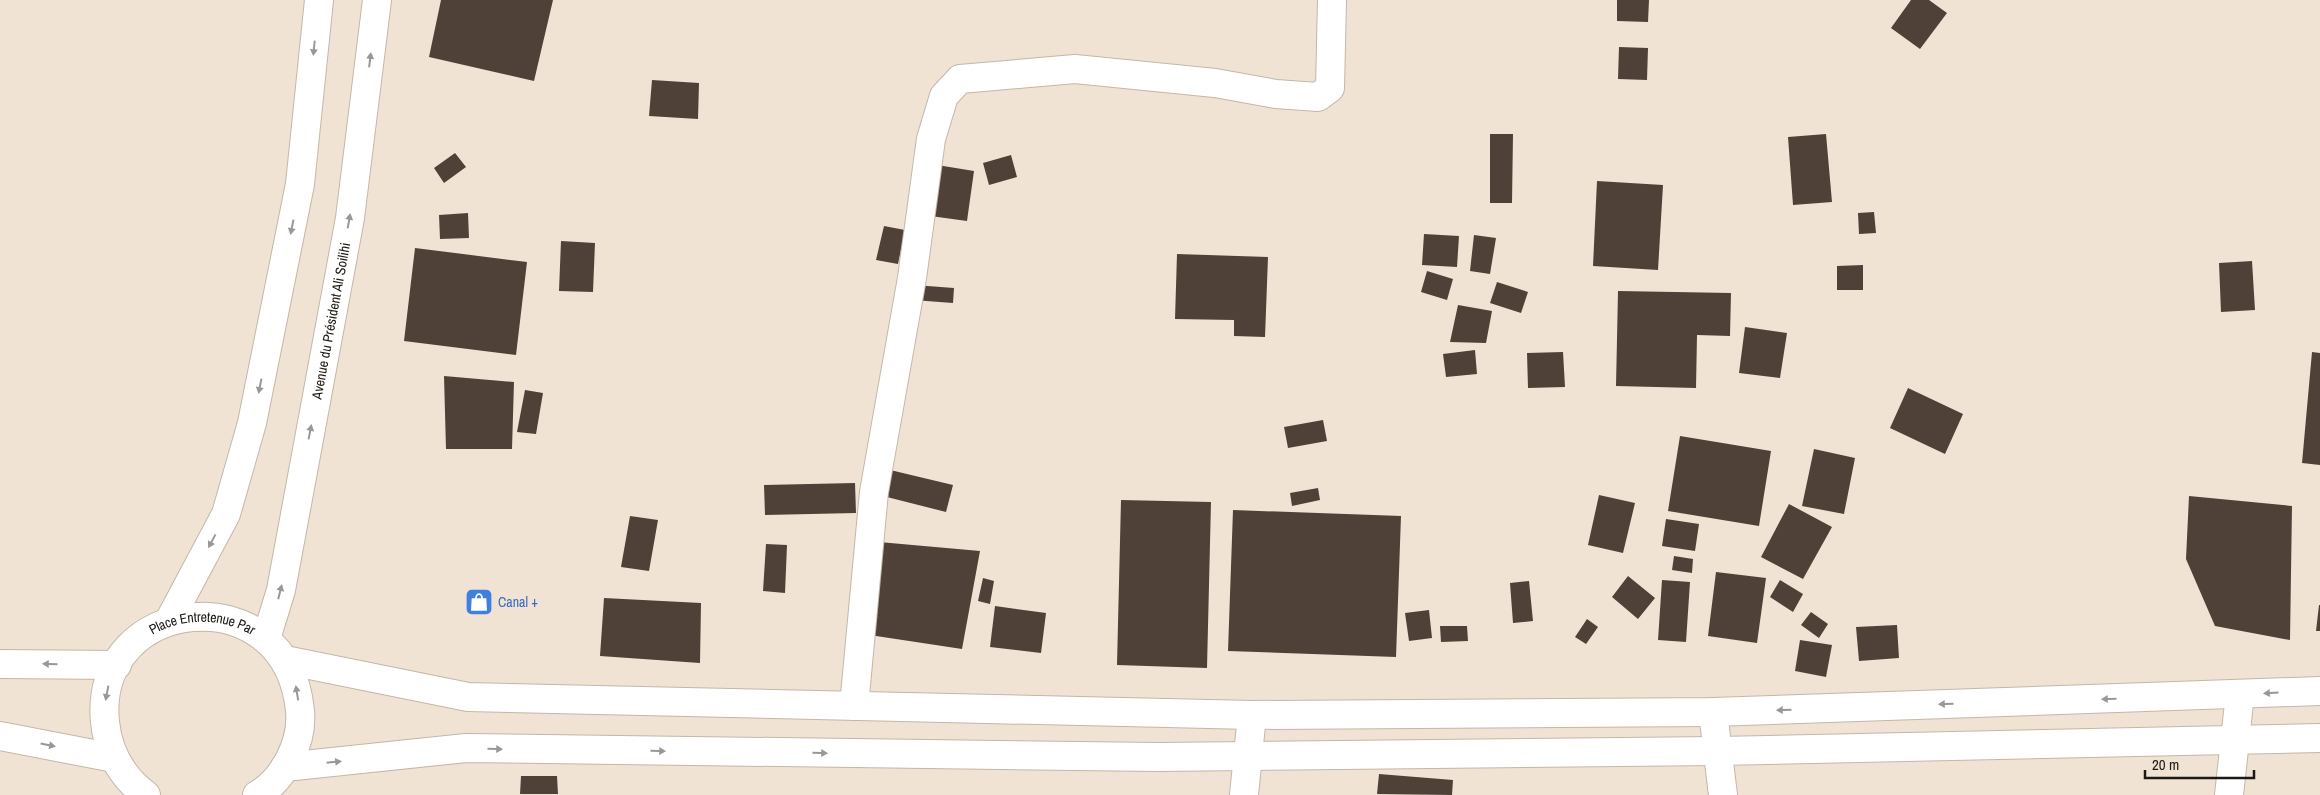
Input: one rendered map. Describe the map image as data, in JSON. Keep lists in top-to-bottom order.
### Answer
{
  "streets": {
    "main road": ["Avenue du Président Ali Soilihi", "Place Entretenue Par"]
  },
  "crossings": [
    ["Avenue du Président Ali Soilihi", "Place Entretenue Par"]
  ],
  "places": {
    "shop": ["Canal +"]
  },
  "scale_bar": "20 m"
}
